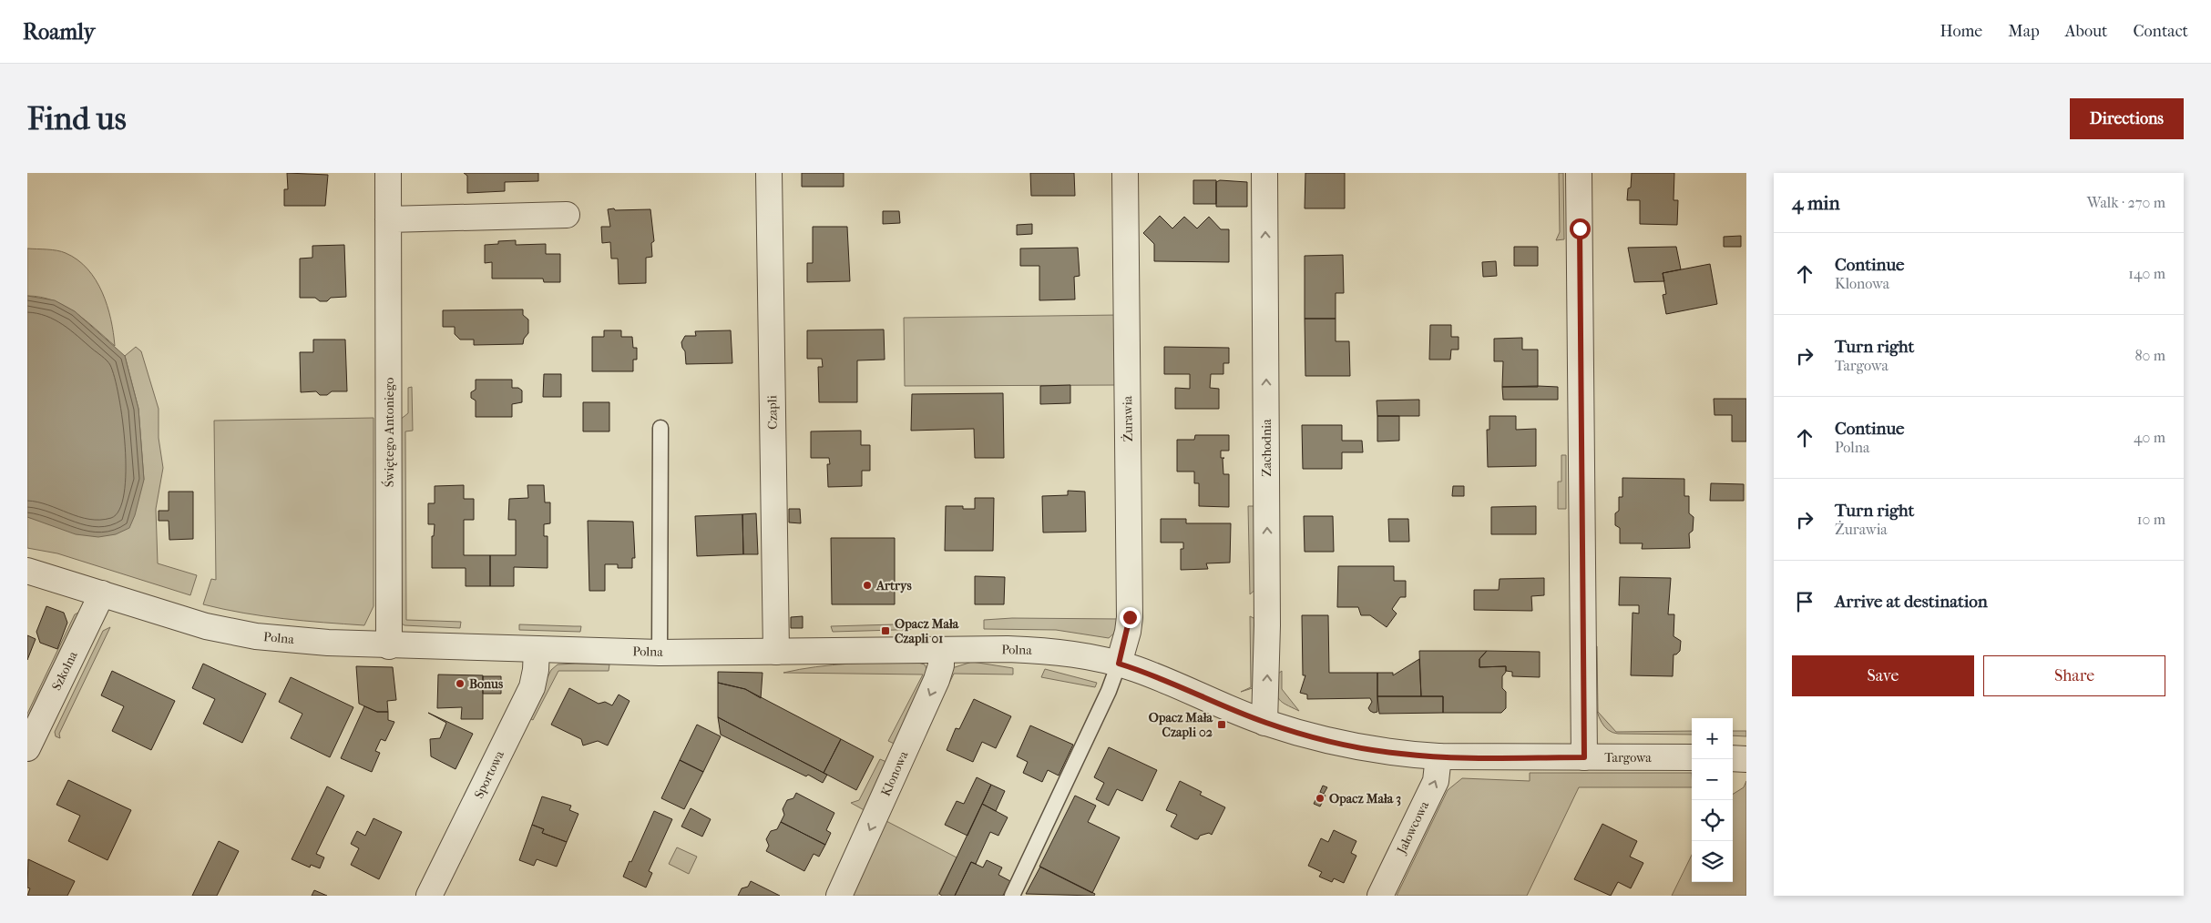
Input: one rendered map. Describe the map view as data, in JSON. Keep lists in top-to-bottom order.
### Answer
{
  "streets": {
    "street": [
      "Czapli",
      "Żurawia",
      "Świętego Antoniego",
      "Zachodnia",
      "Polna",
      "Szkolna",
      "Targowa",
      "Klonowa",
      "Sportowa",
      "Jałowcowa"
    ]
  },
  "crossings": [
    ["Czapli", "Polna"],
    ["Żurawia", "Polna"],
    ["Świętego Antoniego", "Polna"],
    ["Zachodnia", "Polna"],
    ["Zachodnia", "Targowa"],
    ["Polna", "Szkolna"],
    ["Polna", "Targowa"],
    ["Polna", "Klonowa"],
    ["Polna", "Sportowa"],
    ["Targowa", "Jałowcowa"]
  ],
  "one_way": ["Zachodnia", "Klonowa", "Jałowcowa"],
  "places": {
    "other": ["Artrys", "Bonus", "Opacz Mała 3"],
    "transit": ["Opacz Mała Czapli 01", "Opacz Mała Czapli 02"]
  },
  "page": {
    "header": "Roamly",
    "nav": [
      "Home",
      "Map",
      "About",
      "Contact"
    ],
    "buttons": [
      "Directions",
      ["Save", "Share"]
    ],
    "title": "Find us",
    "heading": ["4 min", "Walk · 270 m"],
    "list": [
      ["Continue", "Klonowa", "140 m"],
      ["Turn right", "Targowa", "80 m"],
      ["Continue", "Polna", "40 m"],
      ["Turn right", "Żurawia", "10 m"],
      "Arrive at destination"
    ],
    "map_buttons": ["+", "−"]
  }
}
